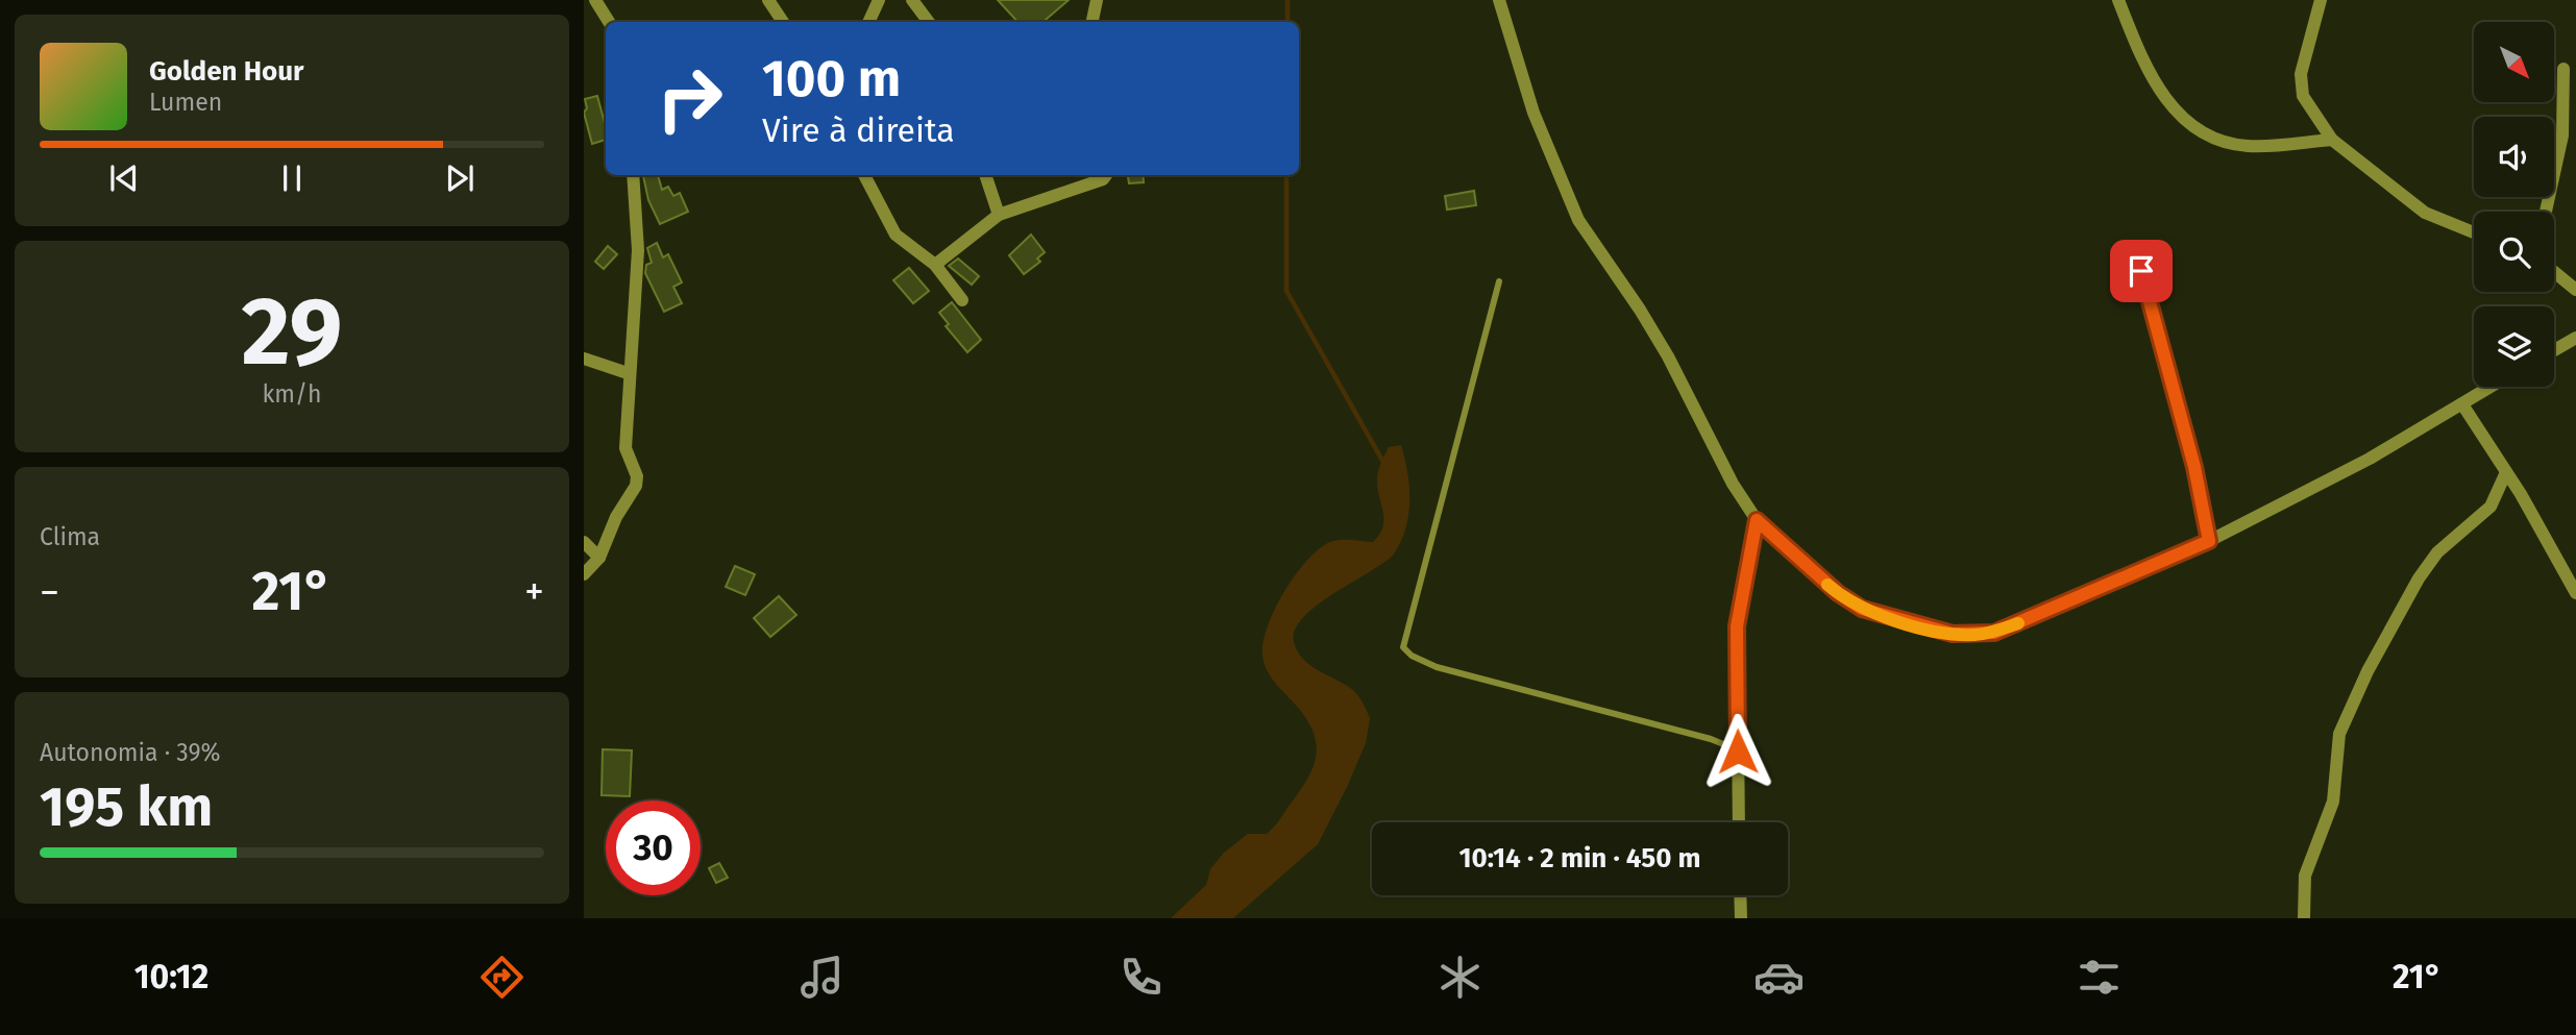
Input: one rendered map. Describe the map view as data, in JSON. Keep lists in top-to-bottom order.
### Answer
{
  "north": "bottom right",
  "page": {
    "turn": ["100 m", "Vire à direita"],
    "song": ["Golden Hour", "Lumen"],
    "tile": [
      ["29", "km/h"],
      "Clima",
      ["Autonomia · 39%", "195 km"]
    ],
    "heat": ["−", "21°", "+"],
    "limit": "30",
    "trip": "10:14 · 2 min · 450 m",
    "tabs": ["10:12", "21°"]
  }
}
